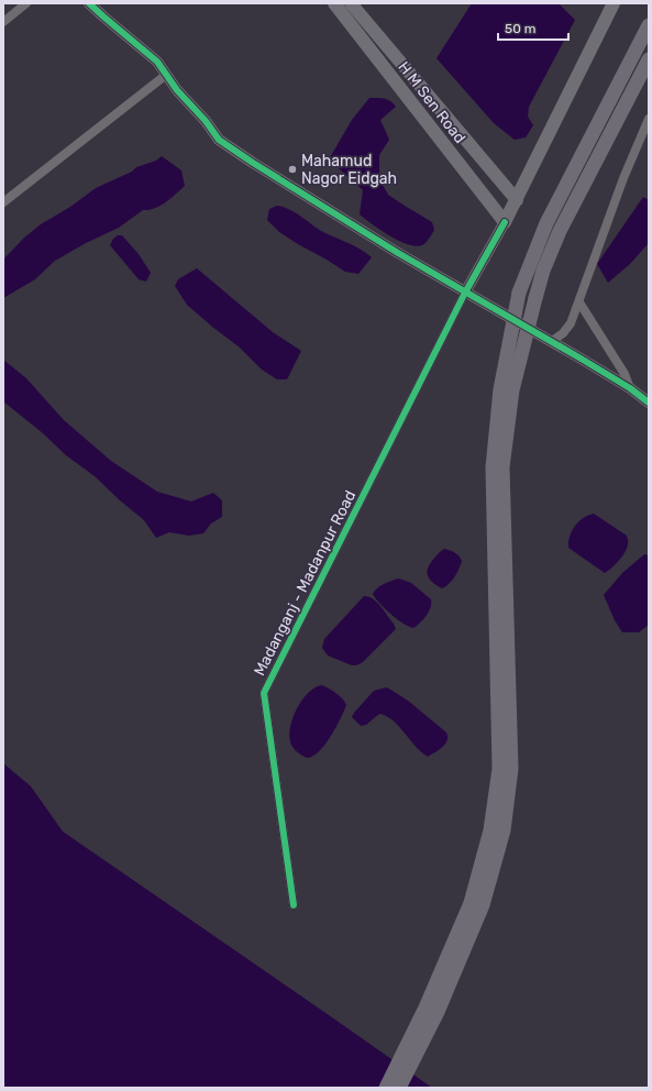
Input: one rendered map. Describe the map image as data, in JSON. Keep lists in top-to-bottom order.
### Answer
{
  "streets": {
    "main road": ["H M Sen Road"],
    "street": ["Madanganj - Madanpur Road"]
  },
  "places": ["Mahamud Nagor Eidgah"],
  "scale_bar": "50 m"
}
